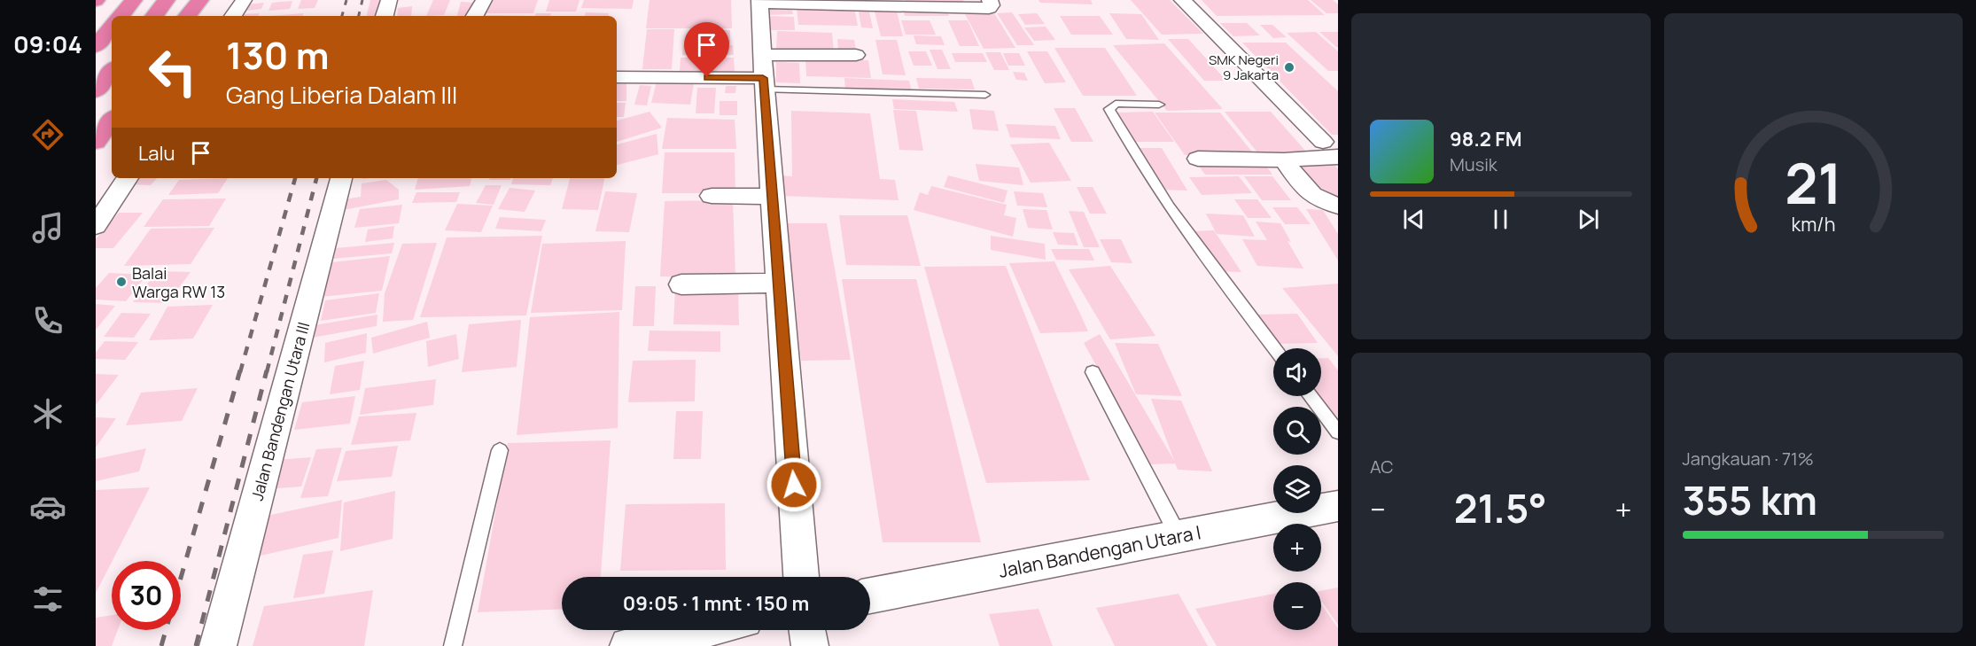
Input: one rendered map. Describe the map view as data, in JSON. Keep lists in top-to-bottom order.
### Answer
{
  "streets": {
    "street": ["Jalan Bandengan Utara III", "Jalan Bandengan Utara I"]
  },
  "places": ["SMK Negeri 9 Jakarta", "Balai Warga RW 13"],
  "page": {
    "tabs": "09:04",
    "turn": ["130 m", "Gang Liberia Dalam III"],
    "song": ["98.2 FM", "Musik"],
    "then": "Lalu",
    "map_buttons": ["+", "−"],
    "tile": [
      "AC",
      ["Jangkauan · 71%", "355 km"]
    ],
    "heat": ["−", "21.5°", "+"],
    "limit": "30",
    "trip": "09:05 · 1 mnt · 150 m",
    "gauge": ["21", "km/h"]
  }
}
